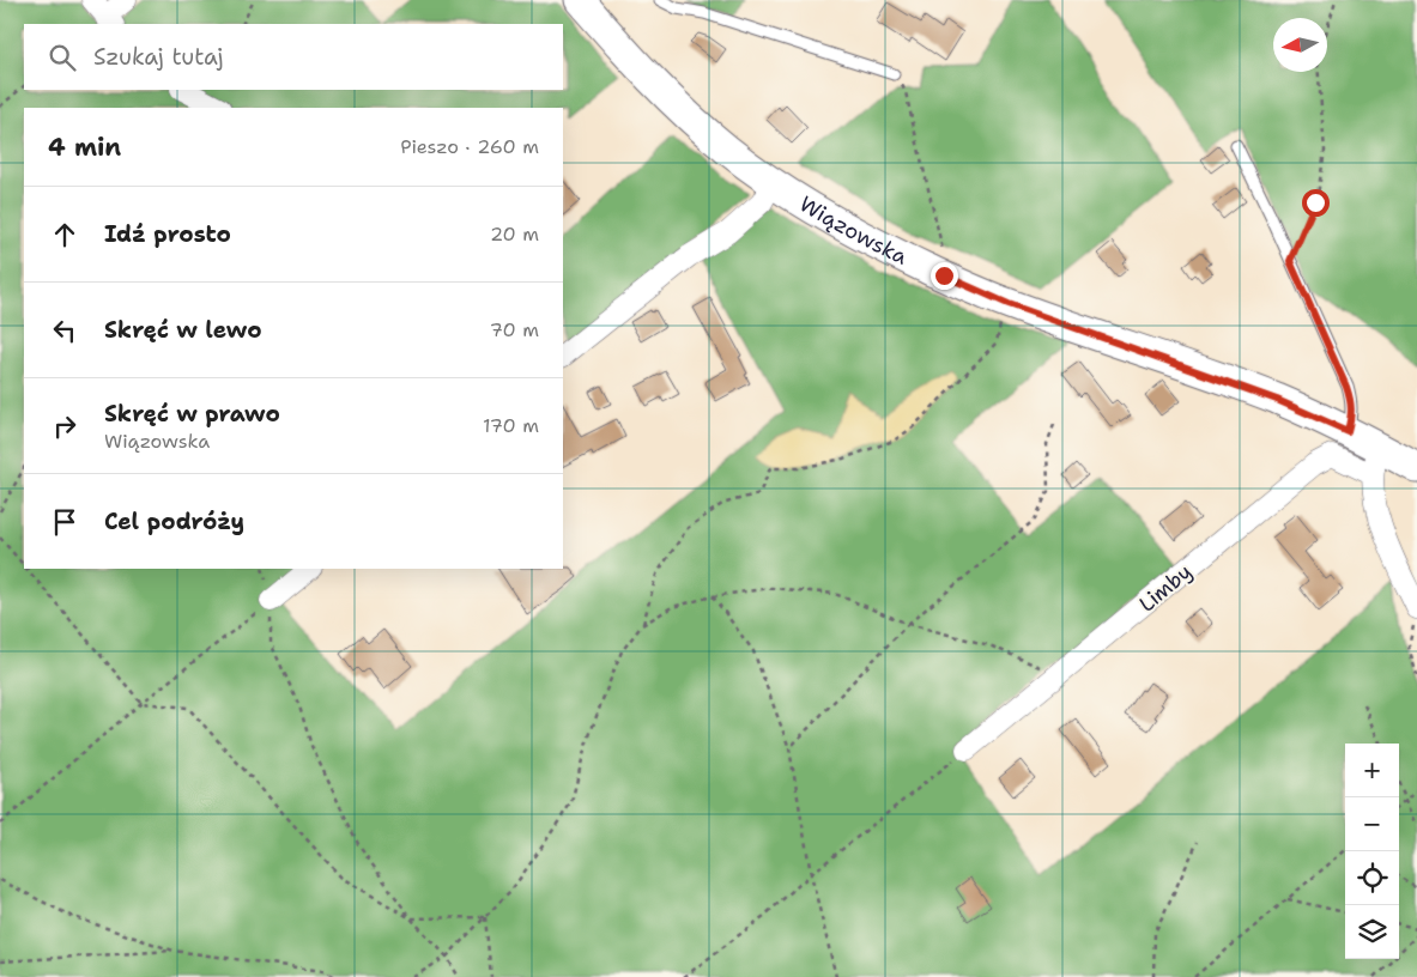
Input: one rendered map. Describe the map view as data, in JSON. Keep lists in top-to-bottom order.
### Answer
{
  "streets": {
    "main road": ["Wiązowska"],
    "street": ["Limby"]
  },
  "north": "left",
  "page": {
    "search": "Szukaj tutaj",
    "heading": ["4 min", "Pieszo · 260 m"],
    "list": [
      ["Idź prosto", "20 m"],
      ["Skręć w lewo", "70 m"],
      ["Skręć w prawo", "Wiązowska", "170 m"],
      "Cel podróży"
    ],
    "map_buttons": ["+", "−"]
  }
}
